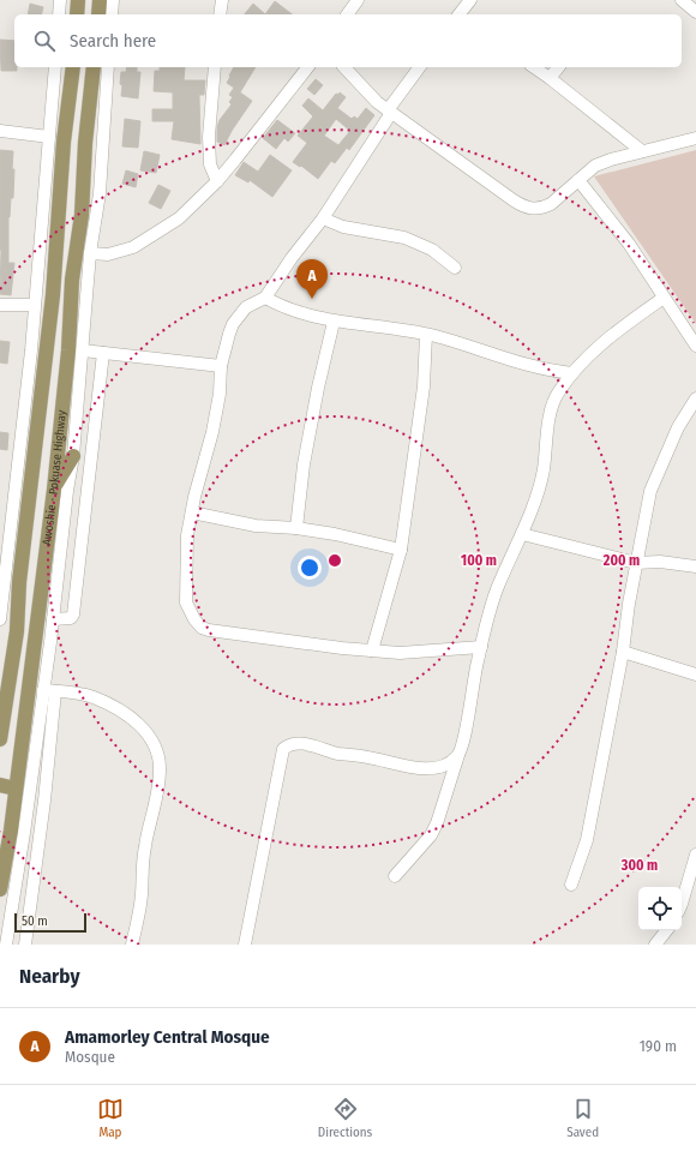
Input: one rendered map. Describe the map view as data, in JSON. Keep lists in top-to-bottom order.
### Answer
{
  "streets": {
    "main road": ["Awoshie - Pokuase Highway"]
  },
  "scale_bar": "50 m",
  "page": {
    "search": "Search here",
    "pins": "A",
    "scale": "50 m",
    "heading": "Nearby",
    "list": [
      {
        "mark": "A",
        "name": "Amamorley Central Mosque",
        "note": "Mosque",
        "value": "190 m"
      }
    ],
    "nav": ["Map", "Directions", "Saved"]
  },
  "rings": ["100 m", "200 m", "300 m"]
}
